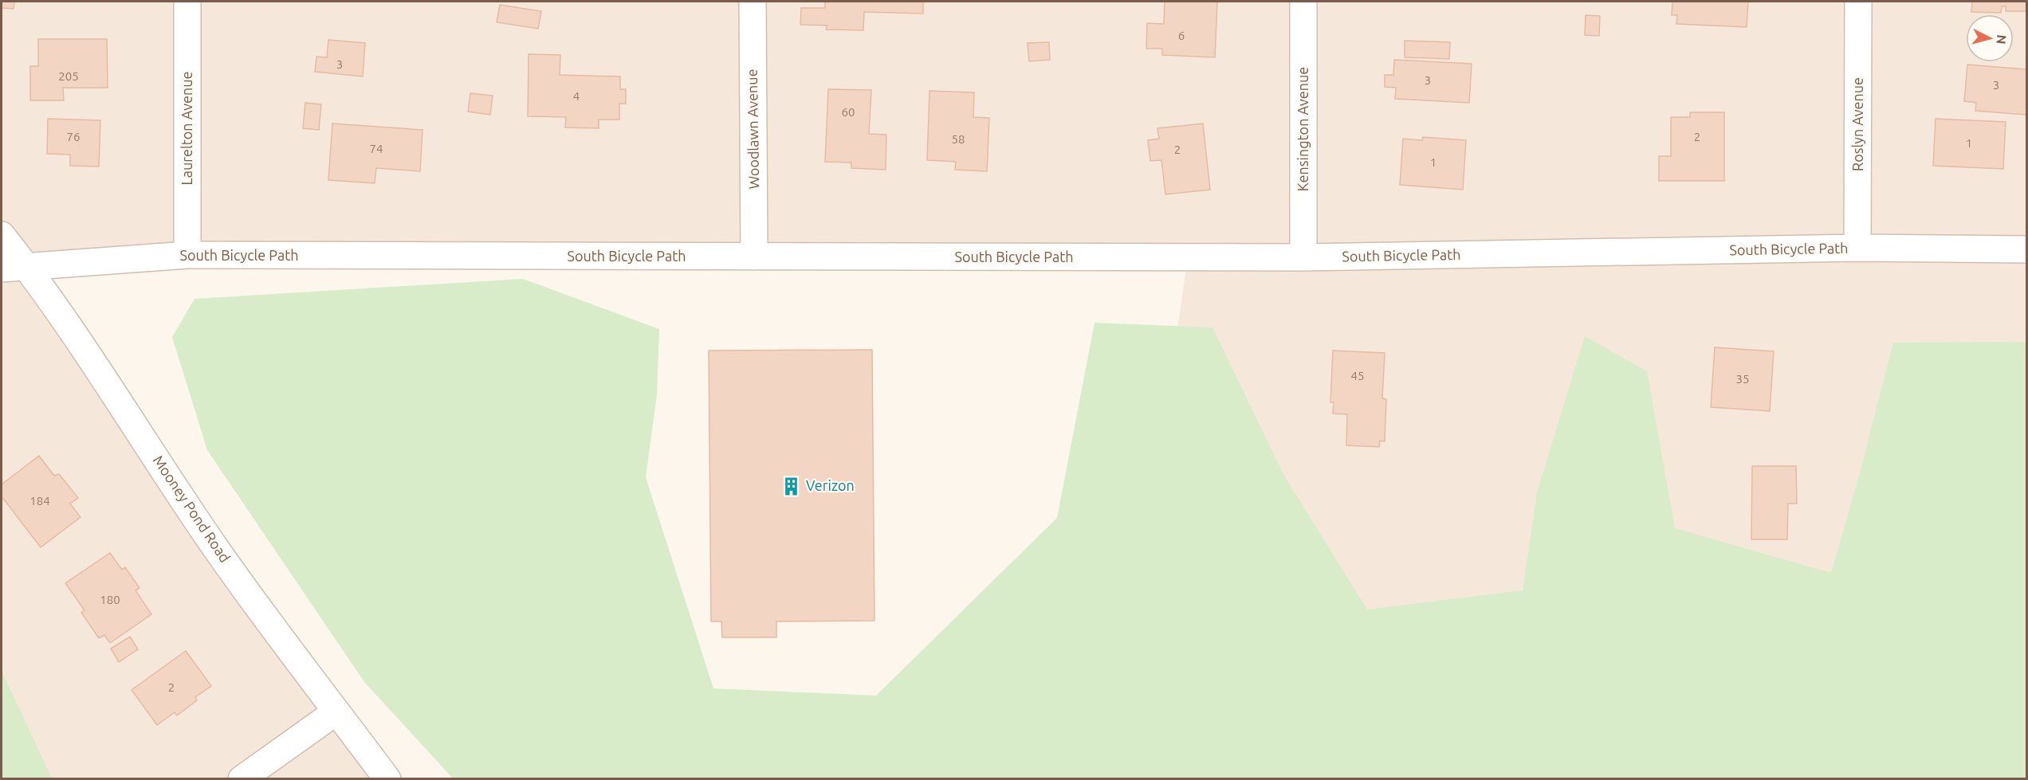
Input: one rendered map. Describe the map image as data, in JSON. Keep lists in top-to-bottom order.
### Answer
{
  "streets": {
    "street": [
      "Roslyn Avenue",
      "Laurelton Avenue",
      "Woodlawn Avenue",
      "Kensington Avenue",
      "South Bicycle Path",
      "Mooney Pond Road"
    ]
  },
  "crossings": [
    ["Roslyn Avenue", "South Bicycle Path"],
    ["Laurelton Avenue", "South Bicycle Path"],
    ["Woodlawn Avenue", "South Bicycle Path"],
    ["Kensington Avenue", "South Bicycle Path"],
    ["South Bicycle Path", "Mooney Pond Road"]
  ],
  "places": {
    "building": ["Verizon"]
  },
  "house_numbers": [
    "6",
    "3",
    "205",
    "3",
    "3",
    "4",
    "60",
    "76",
    "2",
    "58",
    "1",
    "74",
    "2",
    "1",
    "45",
    "35",
    "184",
    "180",
    "2"
  ],
  "north": "right"
}
